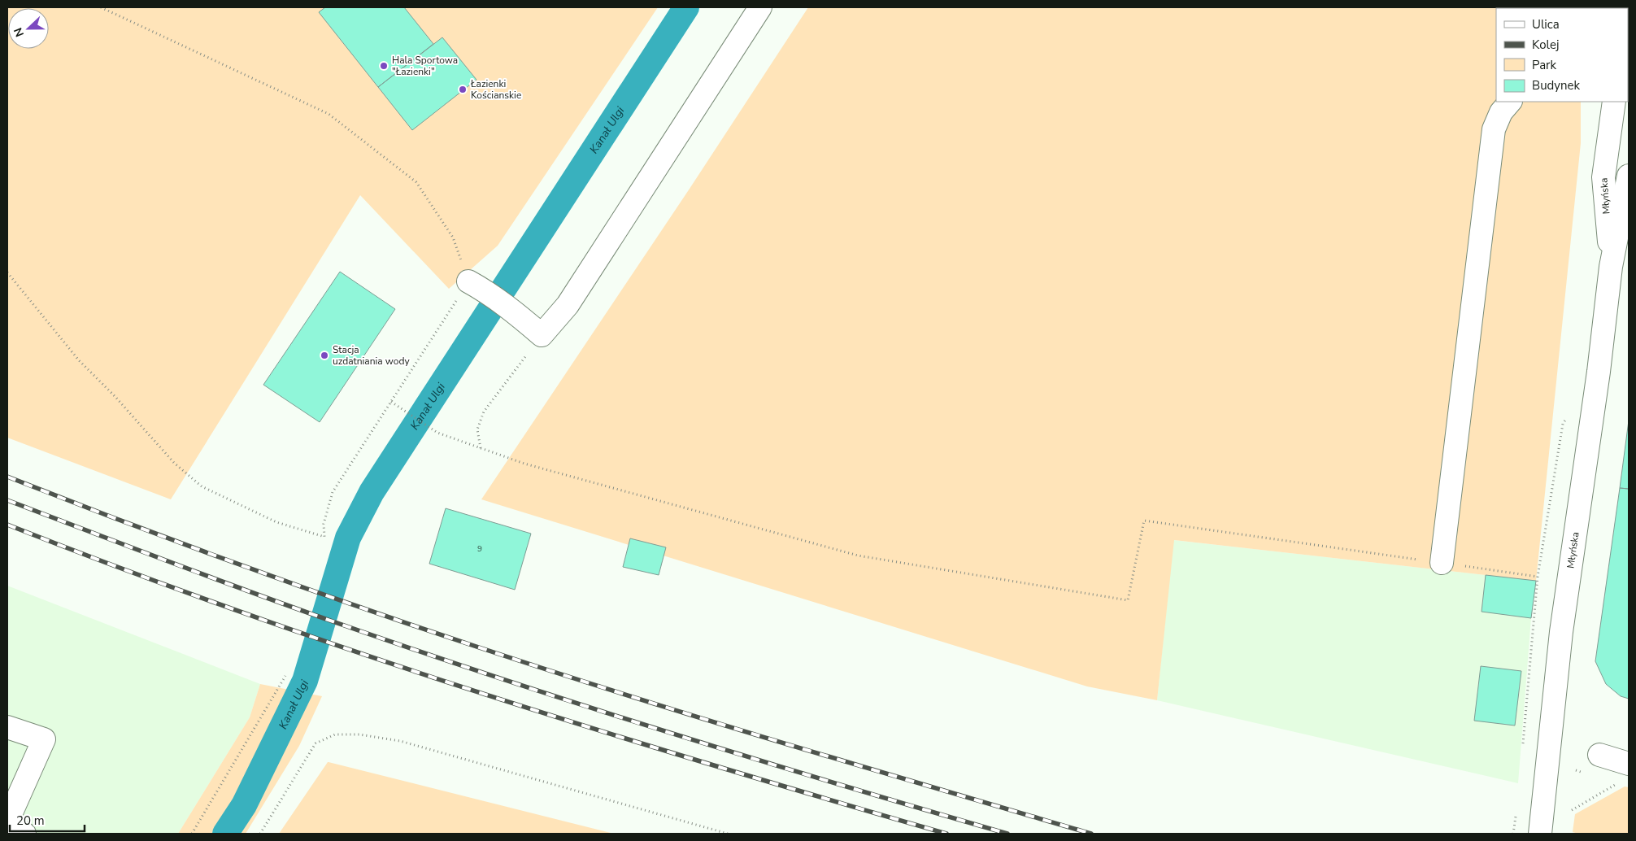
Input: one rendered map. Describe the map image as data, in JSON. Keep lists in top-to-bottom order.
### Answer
{
  "streets": {
    "street": ["Młyńska"]
  },
  "water": ["Kanał Ulgi"],
  "places": ["Hala Sportowa \"Łazienki\"", "Łazienki Kościanskie", "Stacja uzdatniania wody"],
  "house_numbers": ["9"],
  "legend": [
    "Ulica",
    "Kolej",
    "Park",
    "Budynek"
  ],
  "scale_bar": "20 m",
  "north": "left"
}
